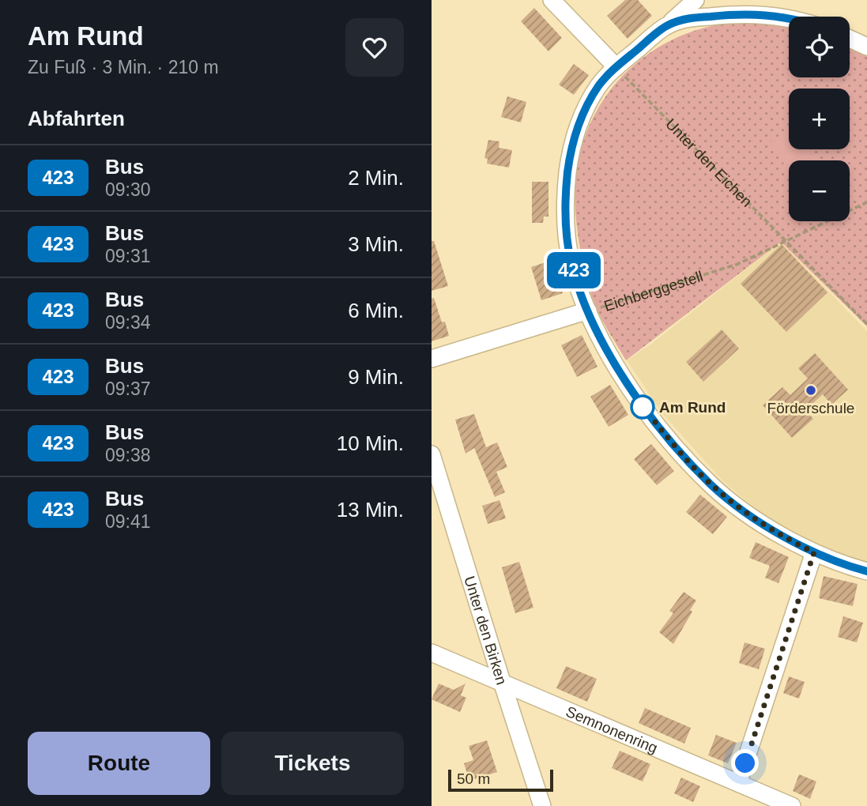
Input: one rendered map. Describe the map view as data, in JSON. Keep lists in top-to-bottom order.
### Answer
{
  "streets": {
    "street": ["Eichberggestell", "Unter den Birken", "Semnonenring"],
    "path": ["Unter den Eichen"]
  },
  "crossings": [
    ["Unter den Eichen", "Eichberggestell"],
    ["Unter den Birken", "Semnonenring"]
  ],
  "places": ["Förderschule", "Am Rund"],
  "lines": ["bus line 423"],
  "scale_bar": "50 m",
  "page": {
    "heading": [
      ["Am Rund", "Zu Fuß · 3 Min. · 210 m"],
      "Abfahrten"
    ],
    "on_map": "423",
    "map_buttons": ["+", "−"],
    "list": [
      {
        "mark": "423",
        "name": "Bus",
        "note": "09:30",
        "value": "2 Min."
      },
      {
        "mark": "423",
        "name": "Bus",
        "note": "09:31",
        "value": "3 Min."
      },
      {
        "mark": "423",
        "name": "Bus",
        "note": "09:34",
        "value": "6 Min."
      },
      {
        "mark": "423",
        "name": "Bus",
        "note": "09:37",
        "value": "9 Min."
      },
      {
        "mark": "423",
        "name": "Bus",
        "note": "09:38",
        "value": "10 Min."
      },
      {
        "mark": "423",
        "name": "Bus",
        "note": "09:41",
        "value": "13 Min."
      }
    ],
    "buttons": ["Route", "Tickets"],
    "scale": "50 m"
  }
}
